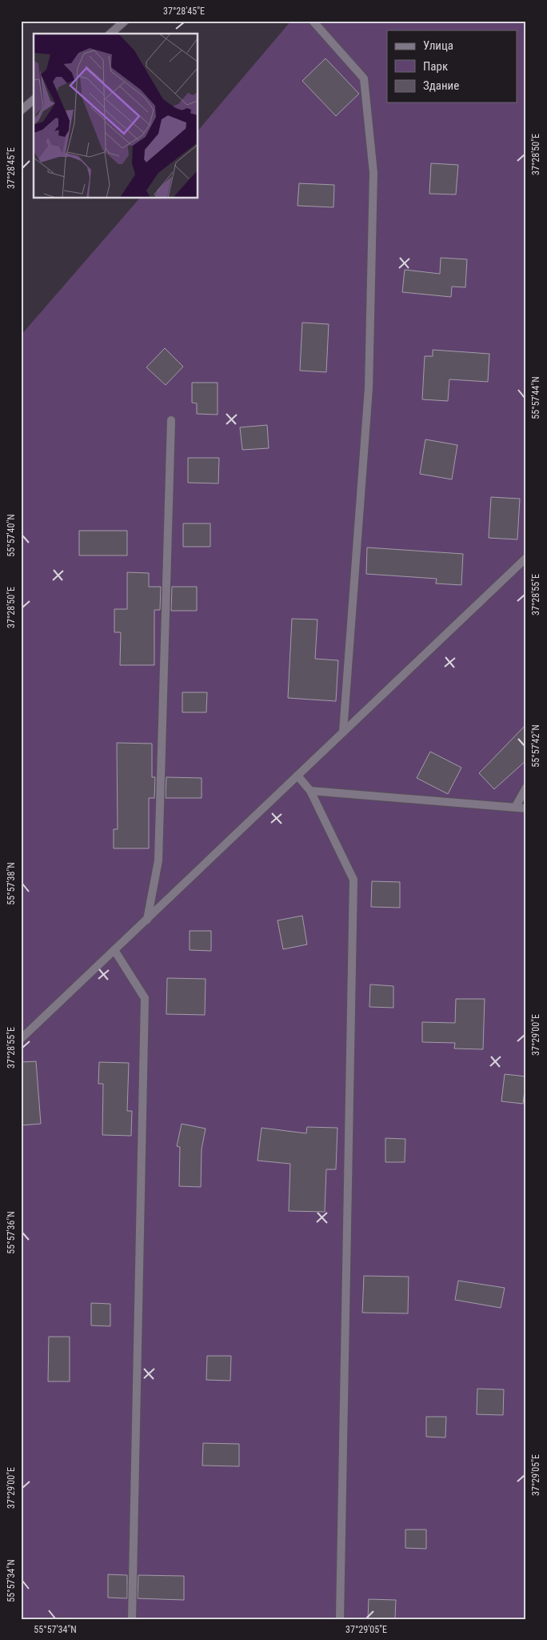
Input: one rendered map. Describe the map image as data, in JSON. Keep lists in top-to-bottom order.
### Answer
{
  "legend": ["Улица", "Парк", "Здание"],
  "coordinates": [
    "37°28'45\"E",
    "37°28'50\"E",
    "55°57'44\"N",
    "55°57'40\"N",
    "37°28'55\"E",
    "55°57'42\"N",
    "55°57'38\"N",
    "37°29'00\"E",
    "55°57'36\"N",
    "37°29'05\"E",
    "55°57'34\"N"
  ]
}
